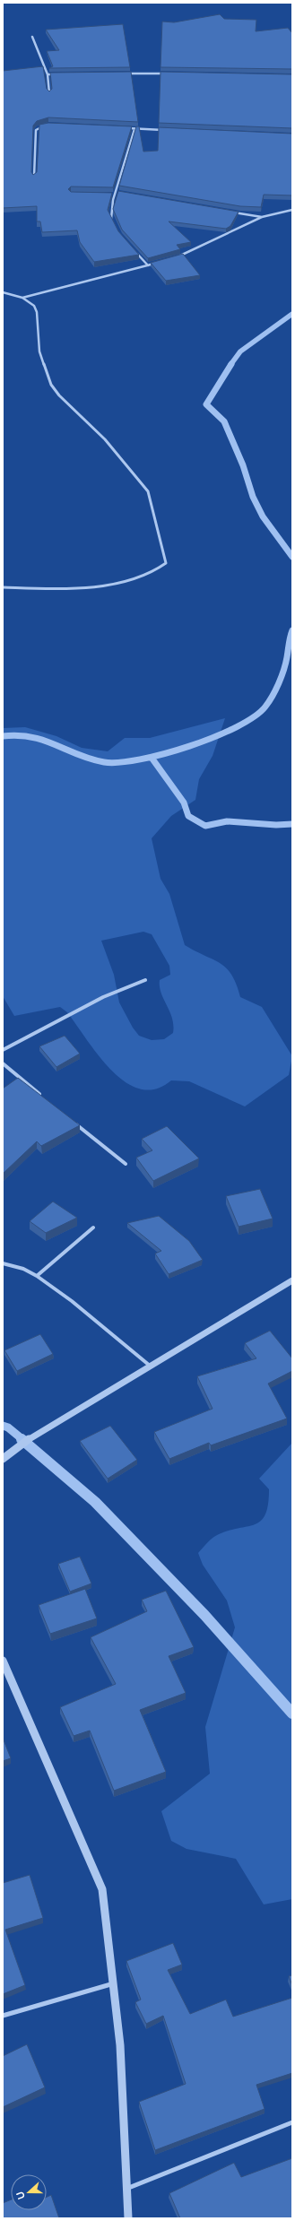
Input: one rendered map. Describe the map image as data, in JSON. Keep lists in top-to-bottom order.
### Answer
{
  "north": "left"
}
